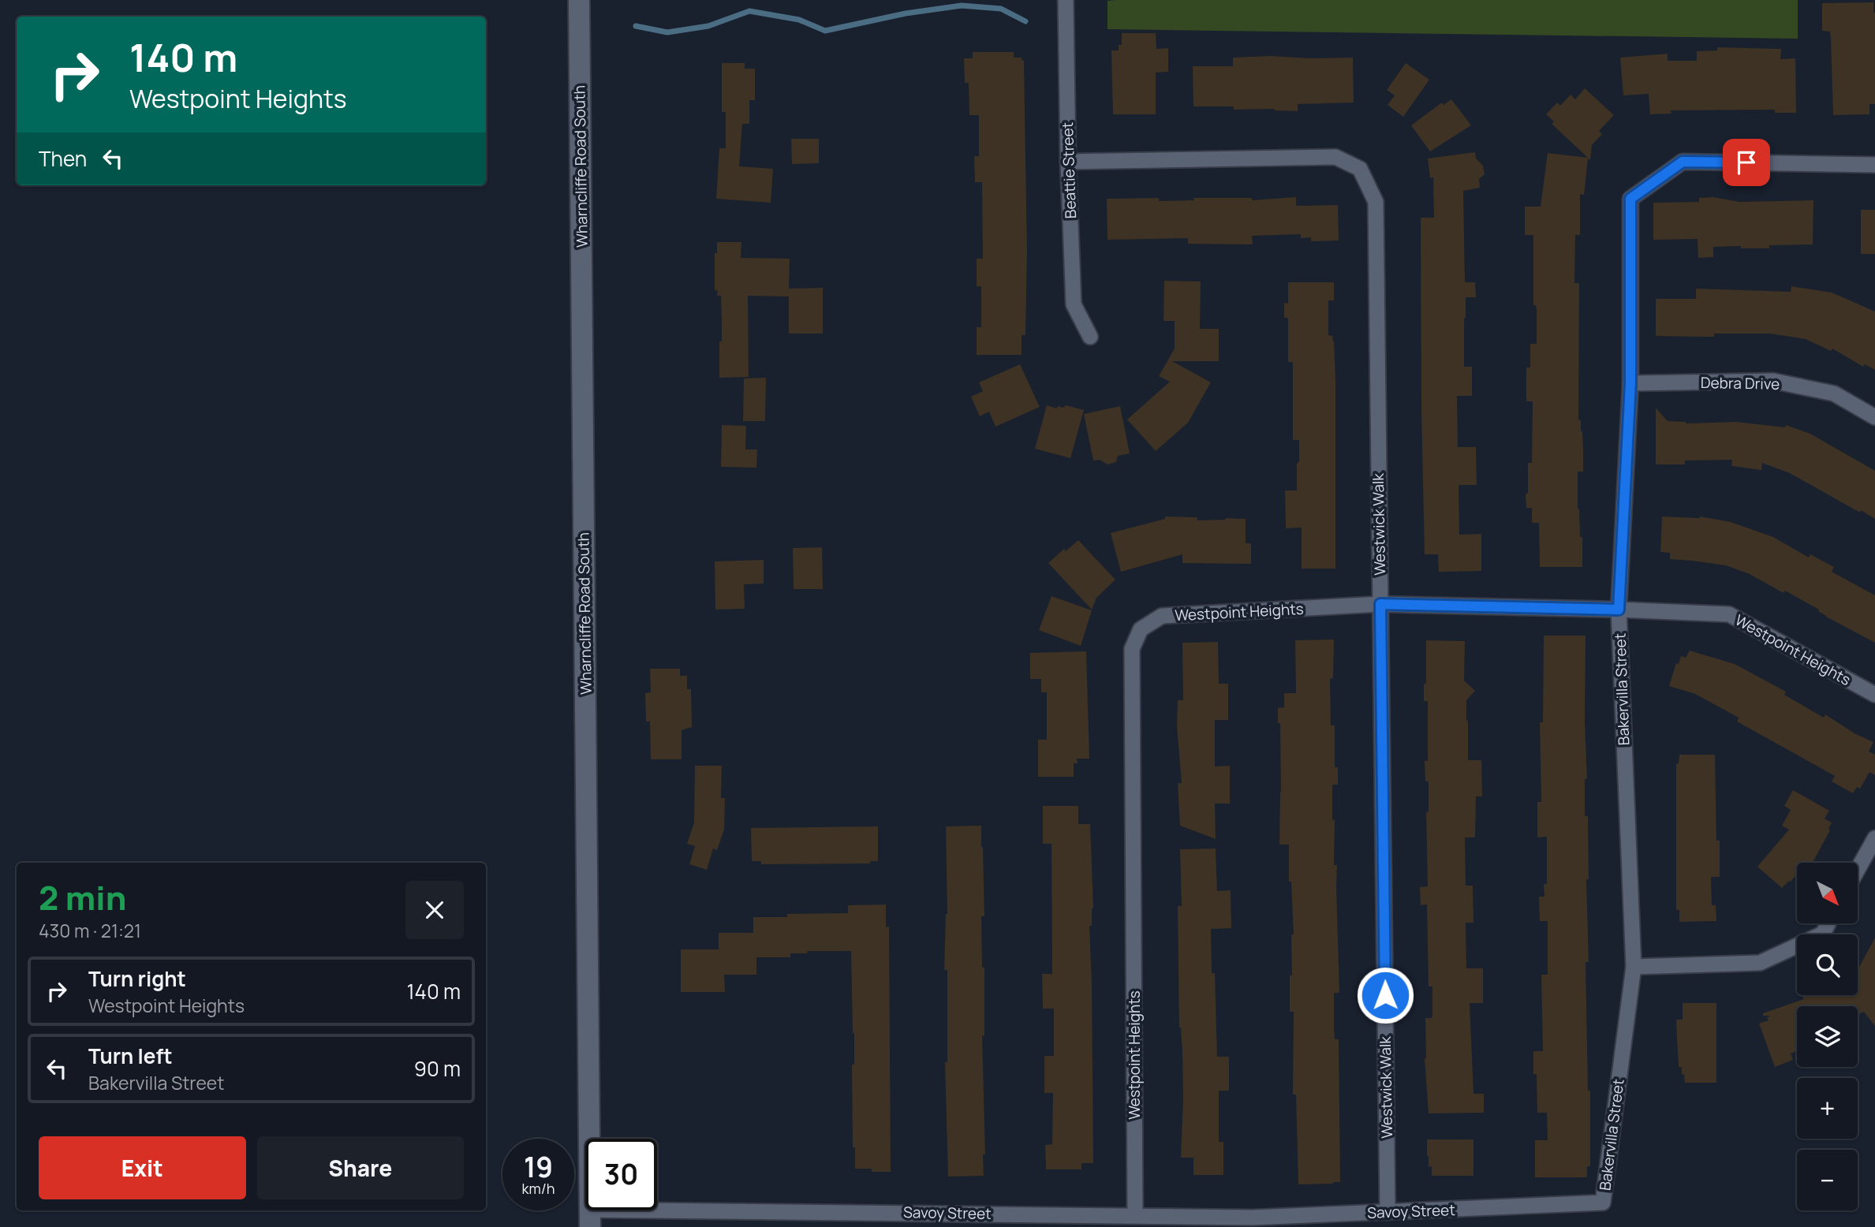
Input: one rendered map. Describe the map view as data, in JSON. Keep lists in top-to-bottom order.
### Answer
{
  "streets": {
    "main road": ["Wharncliffe Road South"],
    "street": [
      "Beattie Street",
      "Debra Drive",
      "Westwick Walk",
      "Westpoint Heights",
      "Bakervilla Street",
      "Savoy Street"
    ]
  },
  "crossings": [
    ["Wharncliffe Road South", "Savoy Street"],
    ["Beattie Street", "Westwick Walk"],
    ["Debra Drive", "Bakervilla Street"],
    ["Westwick Walk", "Westpoint Heights"],
    ["Westwick Walk", "Savoy Street"],
    ["Westpoint Heights", "Bakervilla Street"],
    ["Westpoint Heights", "Savoy Street"],
    ["Bakervilla Street", "Savoy Street"]
  ],
  "north": "bottom right",
  "page": {
    "turn": ["140 m", "Westpoint Heights"],
    "then": "Then",
    "map_buttons": ["+", "−"],
    "heading": ["2 min", "430 m · 21:21"],
    "list": [
      {
        "name": "Turn right",
        "note": "Westpoint Heights",
        "value": "140 m"
      },
      {
        "name": "Turn left",
        "note": "Bakervilla Street",
        "value": "90 m"
      }
    ],
    "buttons": ["Exit", "Share"],
    "speed": "19 km/h",
    "limit": "30"
  }
}
